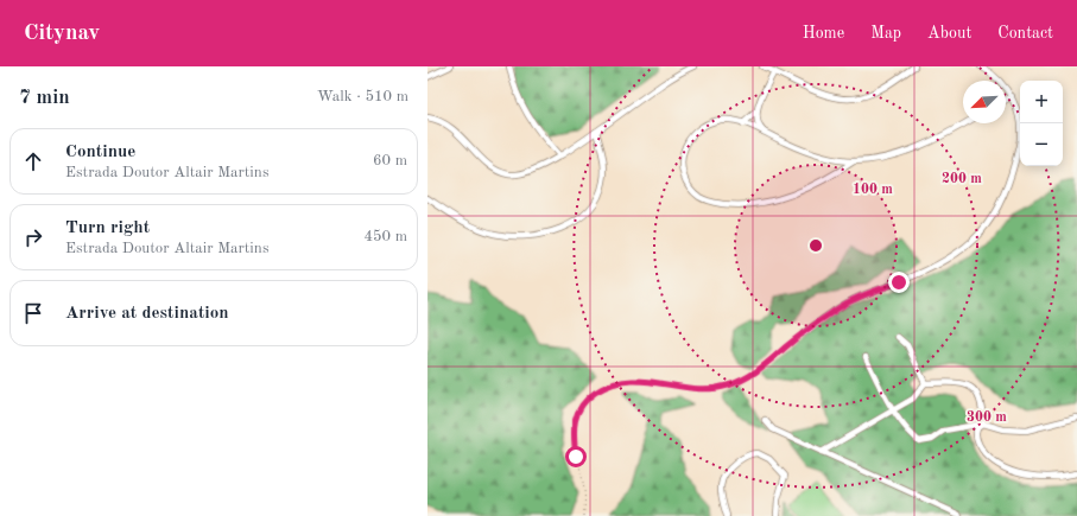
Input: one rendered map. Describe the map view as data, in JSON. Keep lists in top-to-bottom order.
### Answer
{
  "north": "bottom left",
  "page": {
    "header": "Citynav",
    "nav": [
      "Home",
      "Map",
      "About",
      "Contact"
    ],
    "heading": ["7 min", "Walk · 510 m"],
    "map_buttons": ["+", "−"],
    "list": [
      ["Continue", "Estrada Doutor Altair Martins", "60 m"],
      ["Turn right", "Estrada Doutor Altair Martins", "450 m"],
      "Arrive at destination"
    ]
  },
  "rings": ["200 m", "100 m", "300 m"]
}
